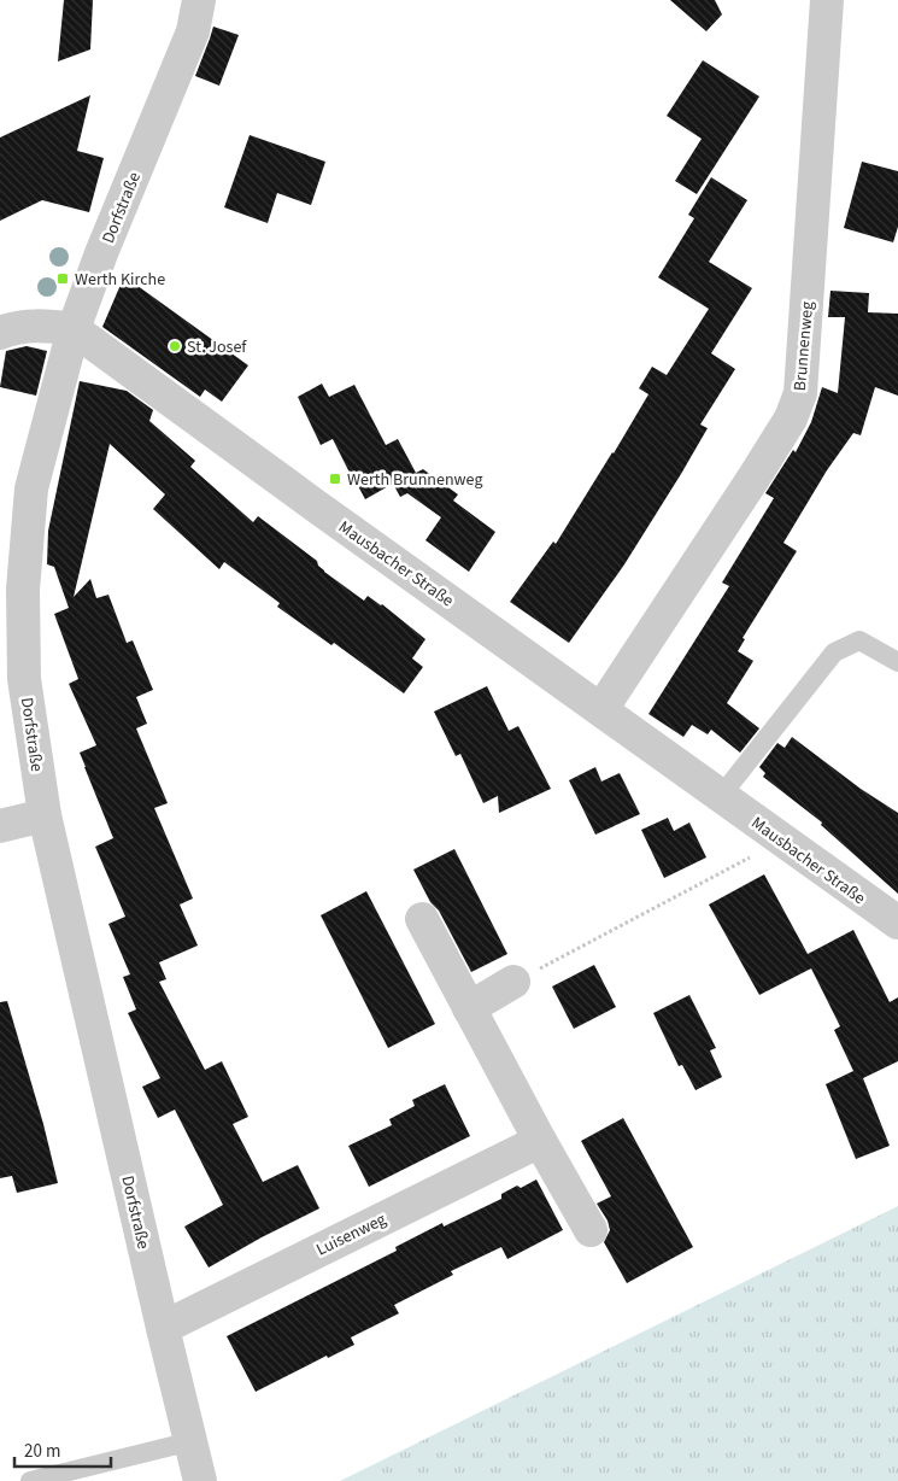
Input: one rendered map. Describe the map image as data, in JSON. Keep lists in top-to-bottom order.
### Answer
{
  "streets": {
    "street": [
      "Dorfstraße",
      "Brunnenweg",
      "Mausbacher Straße",
      "Luisenweg"
    ]
  },
  "crossings": [
    ["Dorfstraße", "Mausbacher Straße"],
    ["Dorfstraße", "Luisenweg"],
    ["Brunnenweg", "Mausbacher Straße"]
  ],
  "places": {
    "transit": ["Werth Kirche", "Werth Brunnenweg"],
    "other": ["St. Josef"]
  },
  "scale_bar": "20 m"
}
